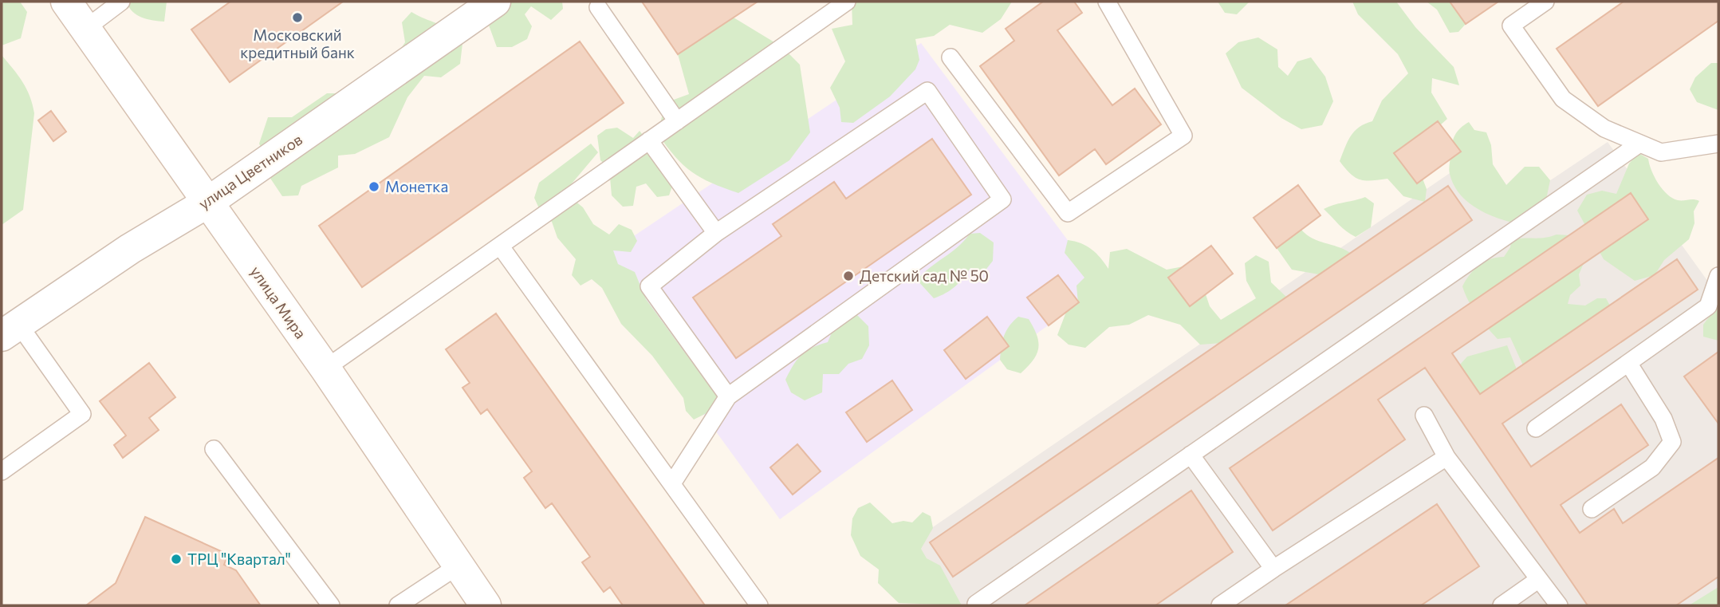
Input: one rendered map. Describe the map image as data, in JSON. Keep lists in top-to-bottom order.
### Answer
{
  "streets": {
    "main road": ["улица Цветников", "улица Мира"]
  },
  "crossings": [
    ["улица Цветников", "улица Мира"]
  ],
  "places": [
    "Московский кредитный банк",
    "Монетка",
    "Детский сад № 50",
    "ТРЦ \"Квартал\""
  ]
}
